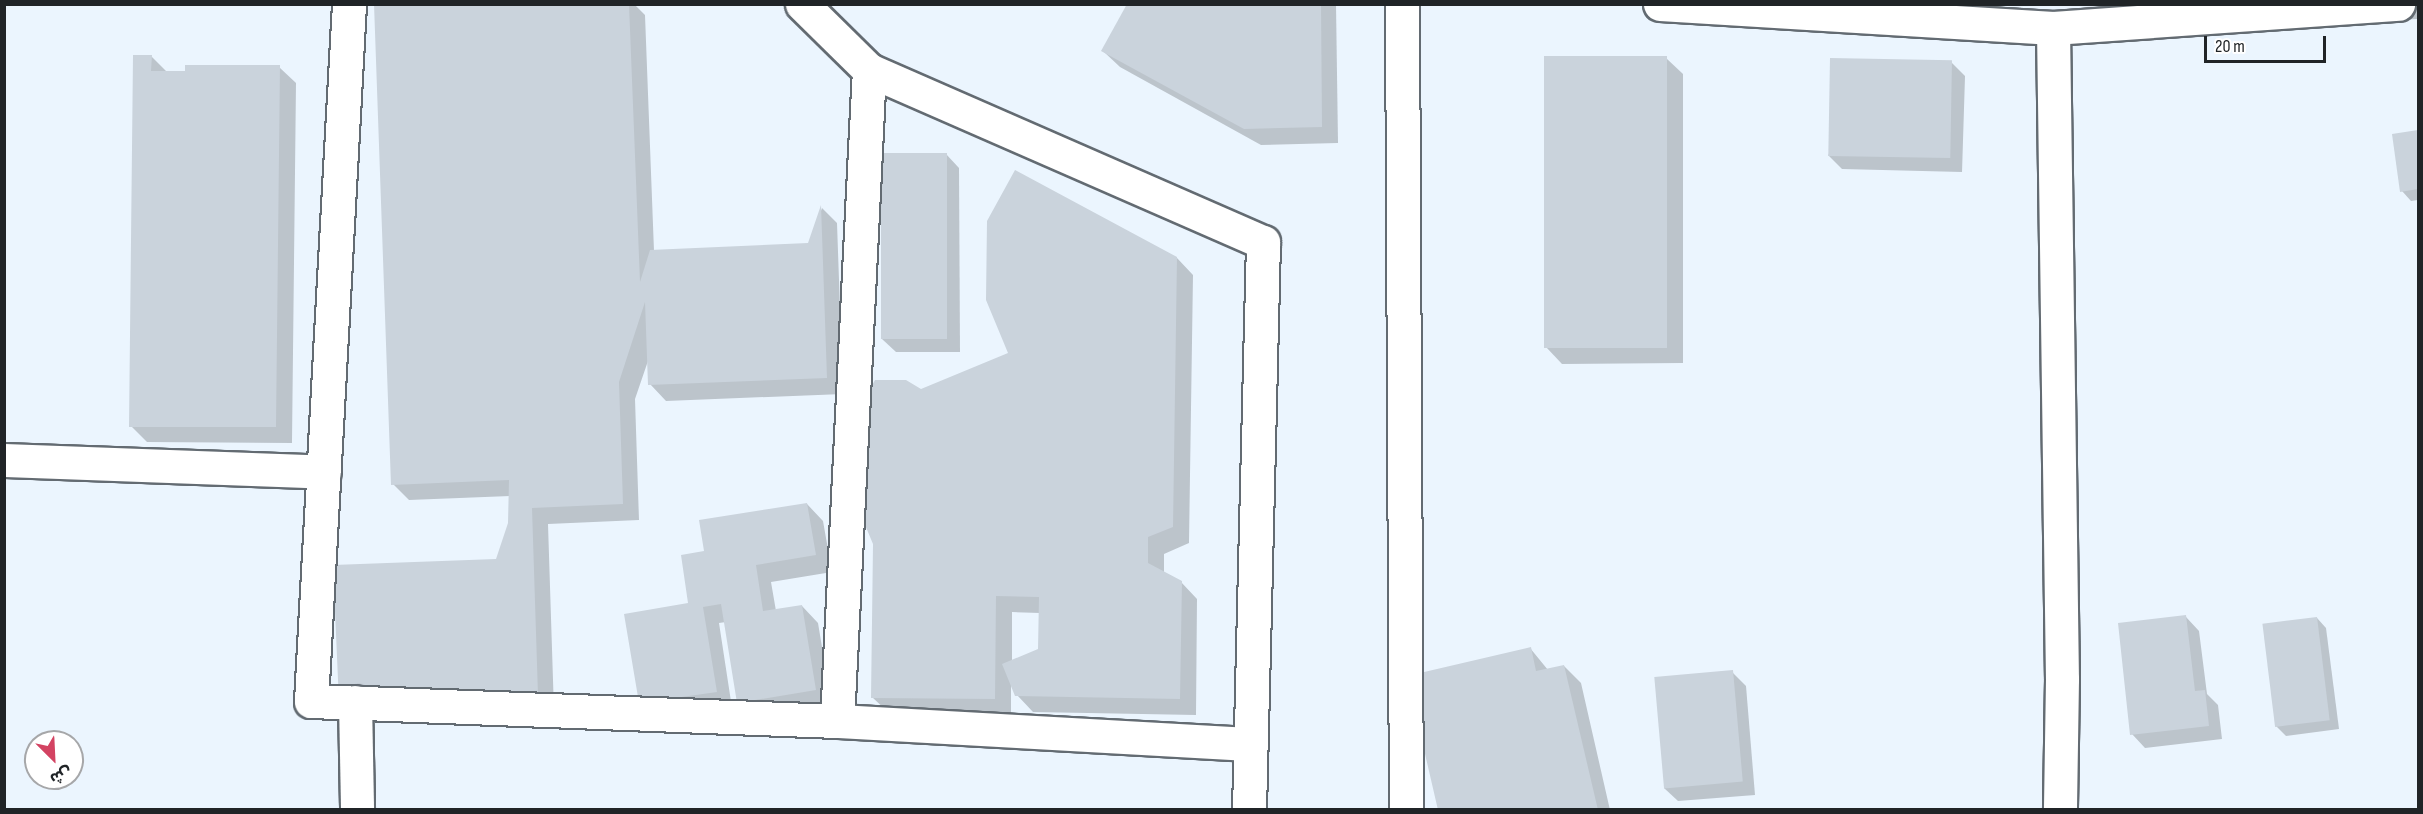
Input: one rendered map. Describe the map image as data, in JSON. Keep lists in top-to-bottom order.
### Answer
{
  "scale_bar": "20 m",
  "north": "bottom right"
}
